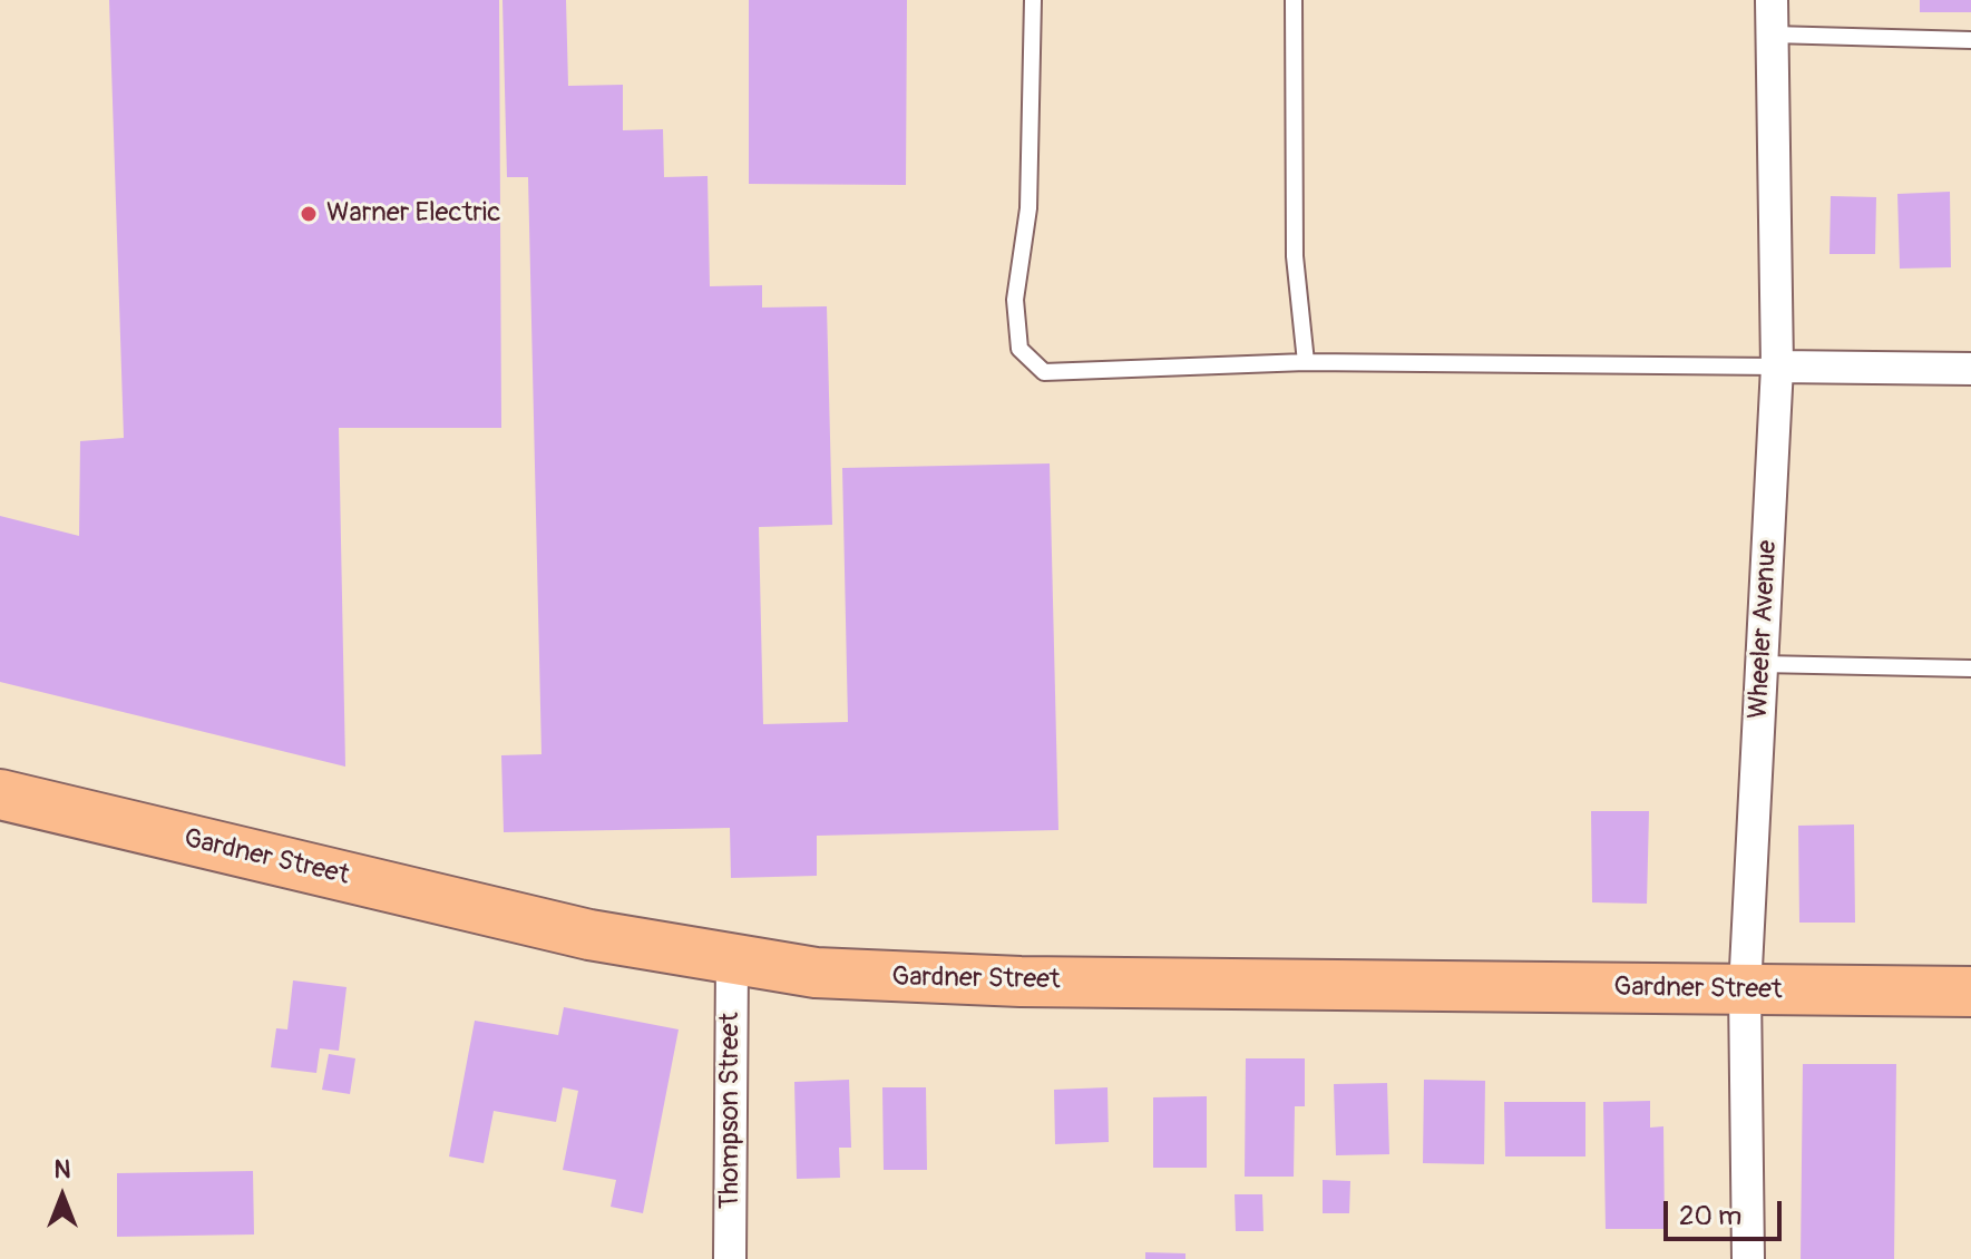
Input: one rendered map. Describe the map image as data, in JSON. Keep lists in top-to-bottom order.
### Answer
{
  "streets": {
    "main road": ["Gardner Street"],
    "street": ["Wheeler Avenue", "Thompson Street"]
  },
  "crossings": [
    ["Wheeler Avenue", "Gardner Street"],
    ["Gardner Street", "Thompson Street"]
  ],
  "places": ["Warner Electric"],
  "scale_bar": "20 m",
  "north": "top"
}
